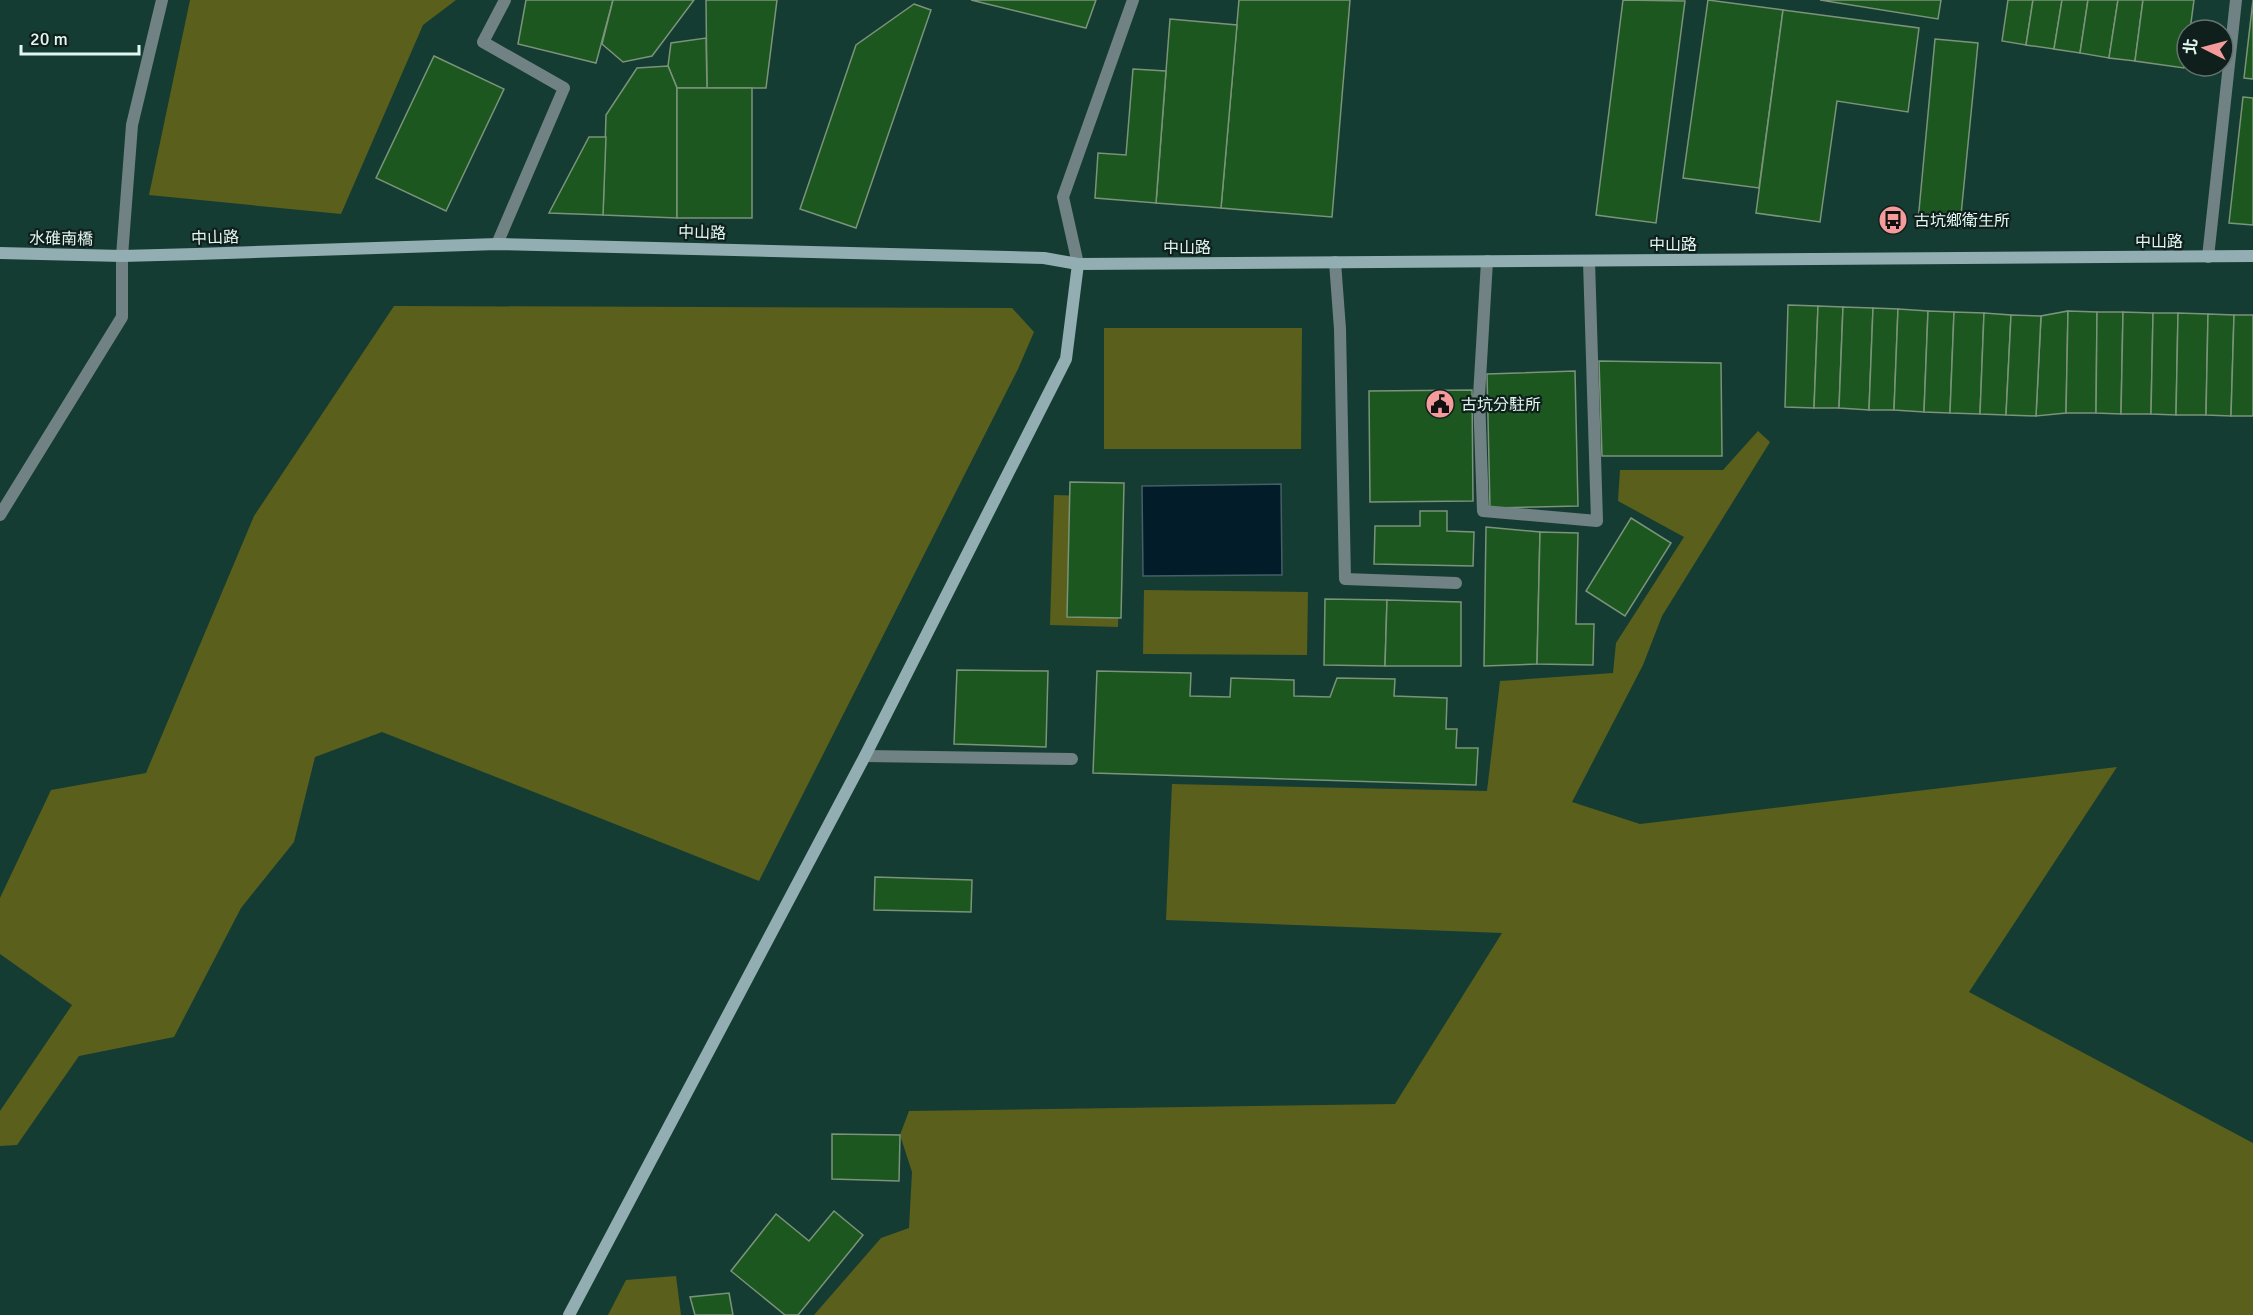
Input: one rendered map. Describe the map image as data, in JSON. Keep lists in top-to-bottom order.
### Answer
{
  "streets": {
    "main road": ["中山路", "水碓南橋"]
  },
  "crossings": [
    ["中山路", "水碓南橋"]
  ],
  "places": {
    "bus stop": ["古坑鄉衛生所"],
    "public building": ["古坑分駐所"]
  },
  "scale_bar": "20 m",
  "north": "left"
}
